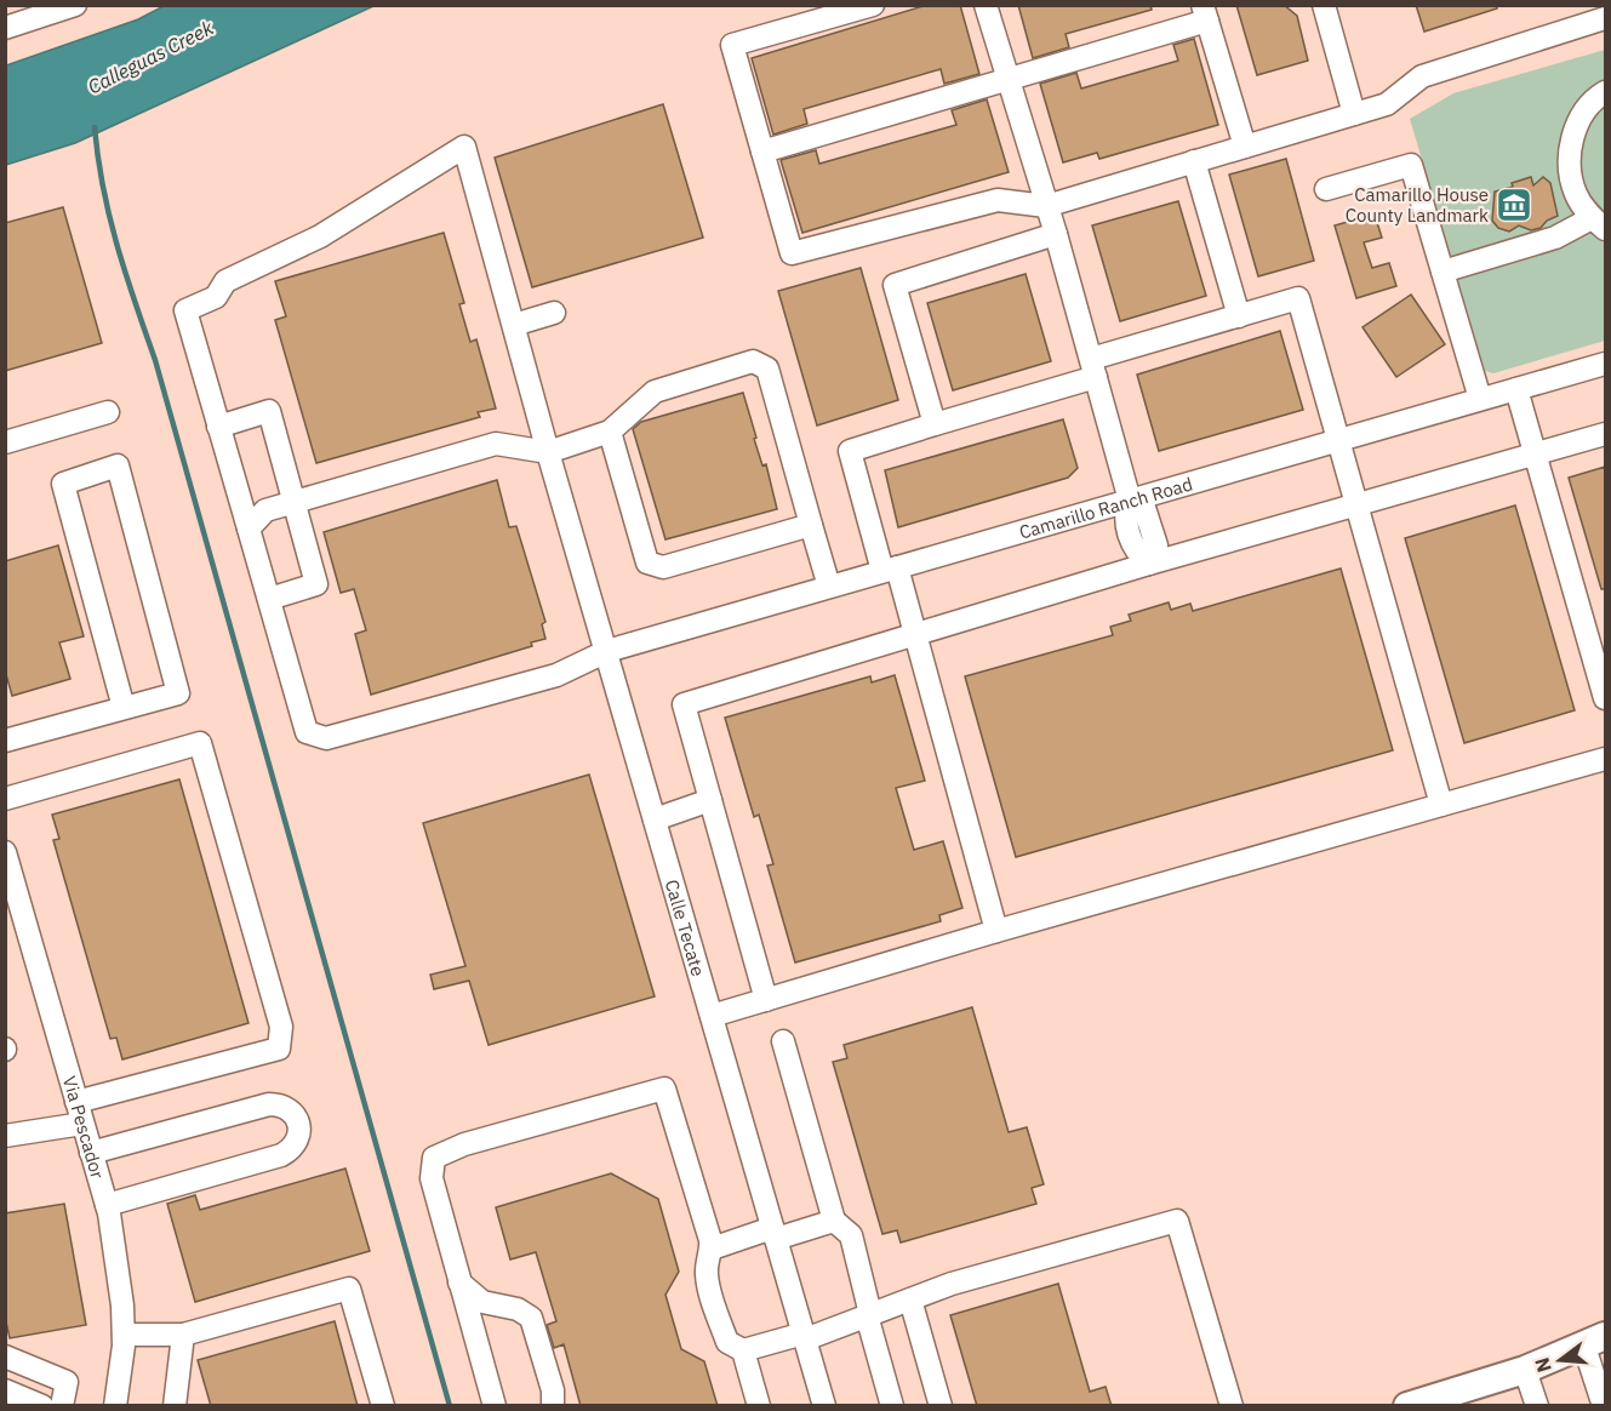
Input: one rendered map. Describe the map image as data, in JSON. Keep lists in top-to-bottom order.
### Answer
{
  "streets": {
    "street": ["Camarillo Ranch Road", "Calle Tecate", "Via Pescador"]
  },
  "crossings": [
    ["Camarillo Ranch Road", "Calle Tecate"]
  ],
  "water": ["Calleguas Creek"],
  "places": {
    "museum": ["Camarillo House County Landmark"]
  },
  "north": "left"
}
